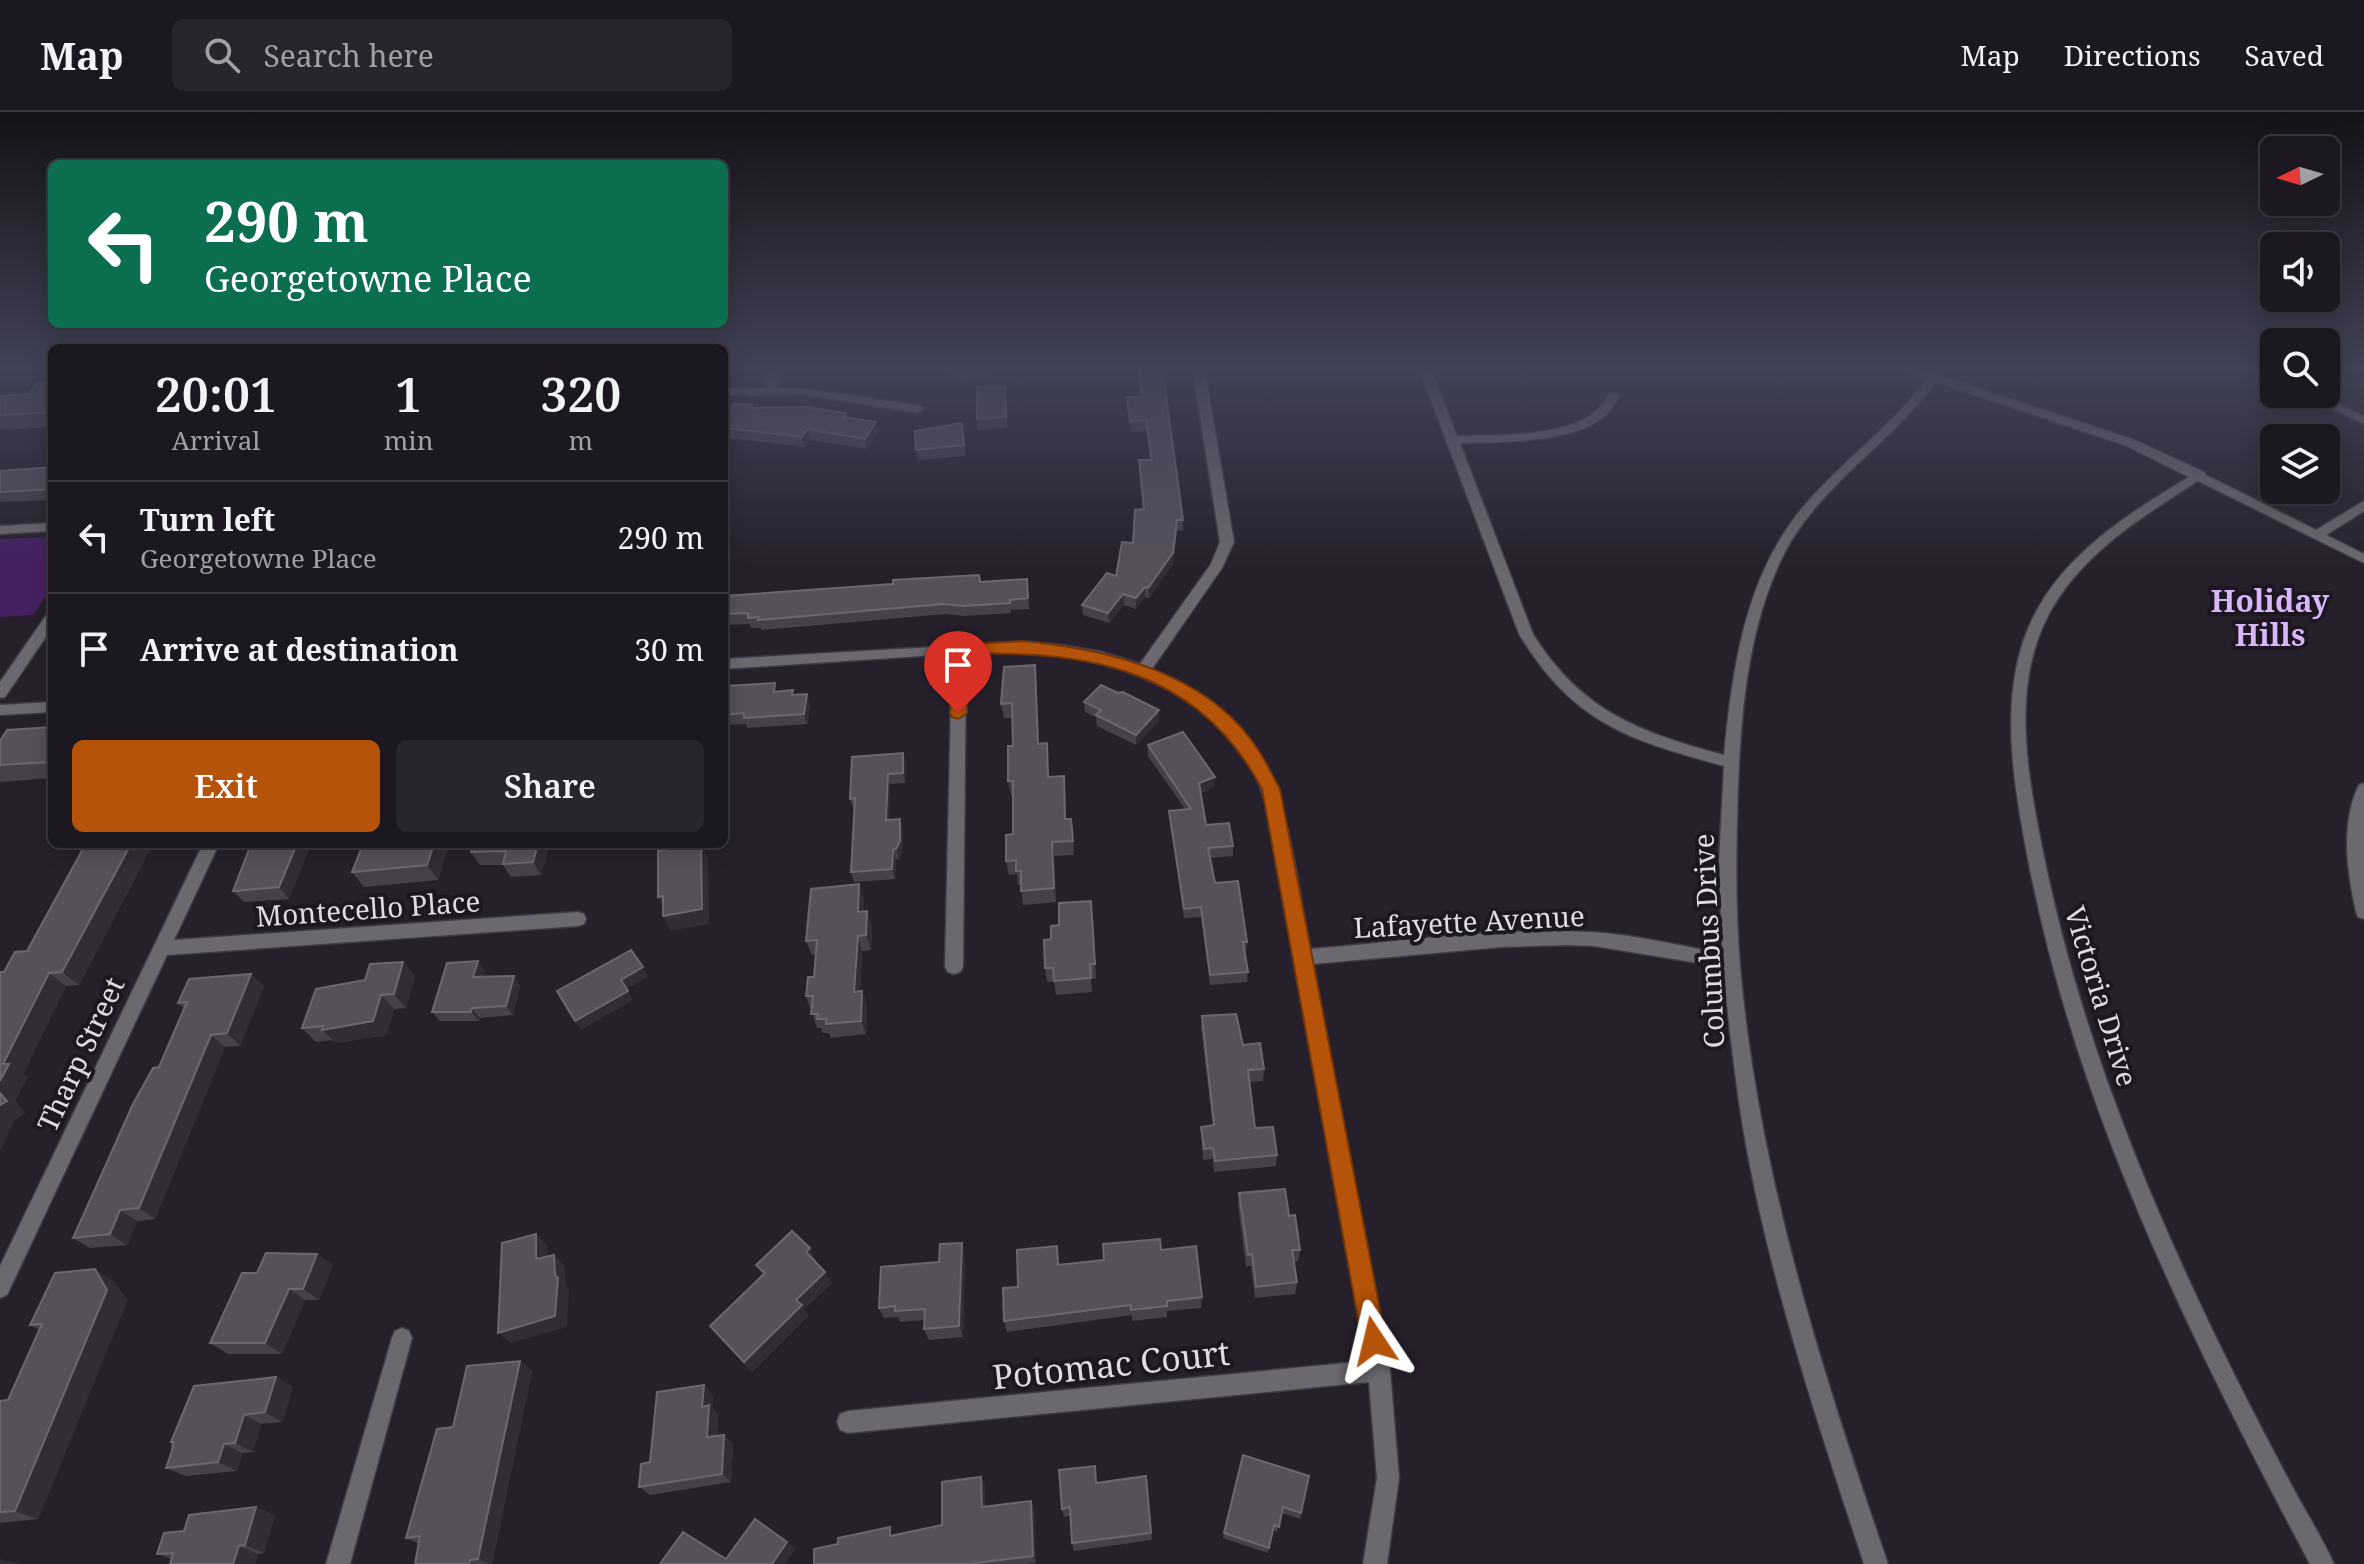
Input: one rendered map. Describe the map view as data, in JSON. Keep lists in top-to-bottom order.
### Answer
{
  "streets": {
    "street": [
      "Montecello Place",
      "Lafayette Avenue",
      "Columbus Drive",
      "Victoria Drive",
      "Tharp Street",
      "Potomac Court"
    ]
  },
  "crossings": [
    ["Montecello Place", "Tharp Street"],
    ["Lafayette Avenue", "Columbus Drive"]
  ],
  "districts": ["Holiday Hills"],
  "north": "left",
  "page": {
    "header": "Map",
    "search": "Search here",
    "nav": ["Map", "Directions", "Saved"],
    "turn": ["290 m", "Georgetowne Place"],
    "eta": [
      "20:01",
      "Arrival",
      "1",
      "min",
      "320",
      "m"
    ],
    "list": [
      {
        "name": "Turn left",
        "note": "Georgetowne Place",
        "value": "290 m"
      },
      {
        "name": "Arrive at destination",
        "value": "30 m"
      }
    ],
    "buttons": ["Exit", "Share"]
  }
}
